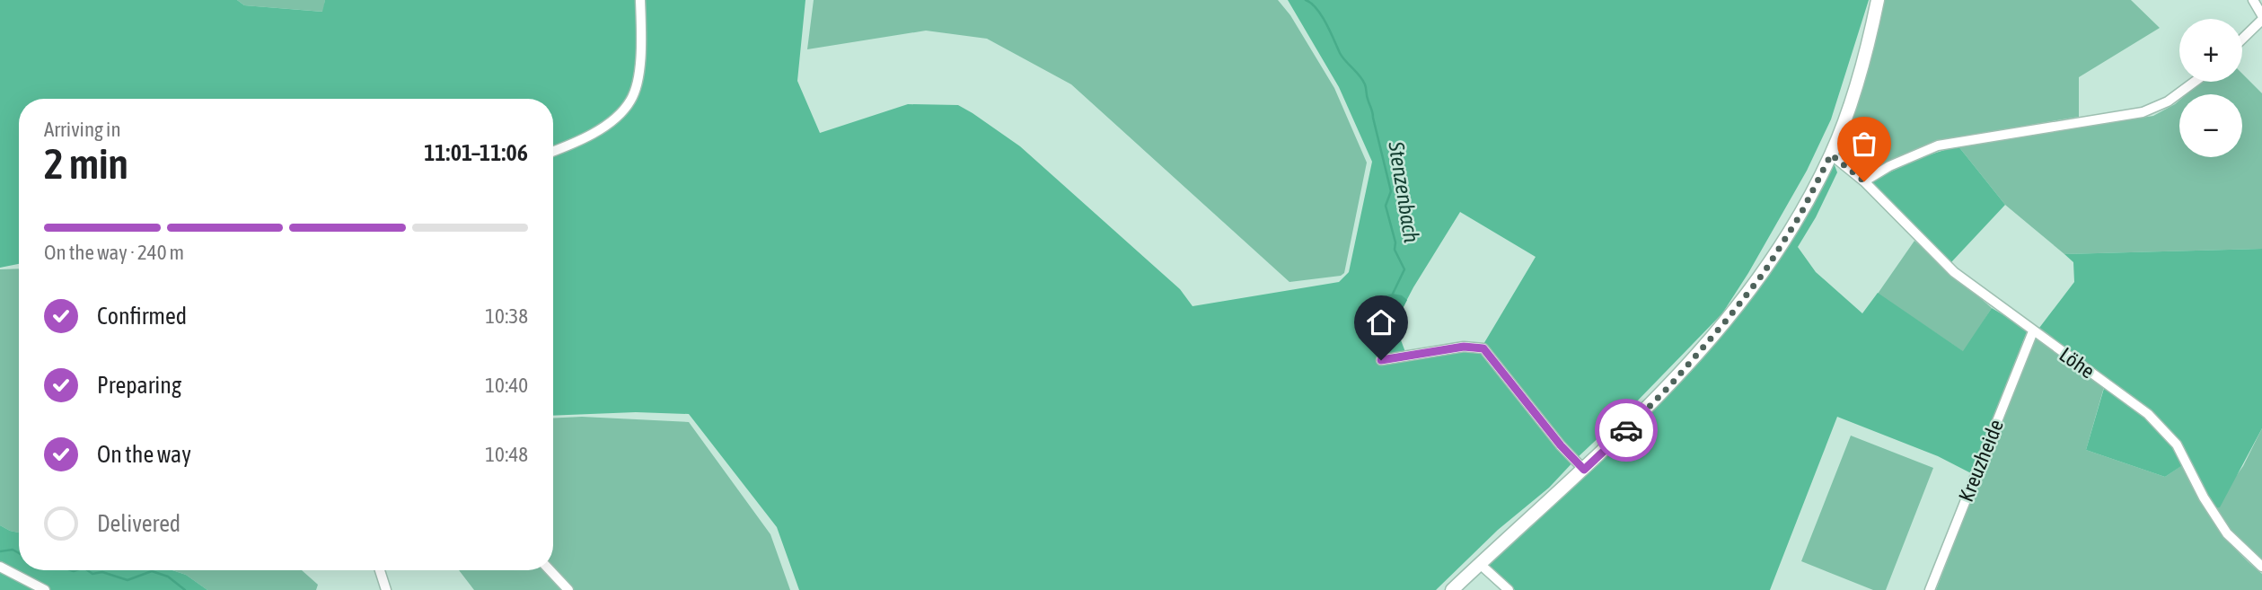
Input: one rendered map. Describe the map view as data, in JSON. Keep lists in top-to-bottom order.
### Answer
{
  "streets": {
    "street": ["Löhe", "Kreuzheide"]
  },
  "crossings": [
    ["Löhe", "Kreuzheide"]
  ],
  "water": ["Stenzenbach"],
  "page": {
    "map_buttons": ["+", "−"],
    "heading": ["2 min", "Arriving in", "11:01–11:06"],
    "bar": "On the way · 240 m",
    "list": [
      ["Confirmed", "10:38"],
      ["Preparing", "10:40"],
      ["On the way", "10:48"],
      "Delivered"
    ]
  }
}
